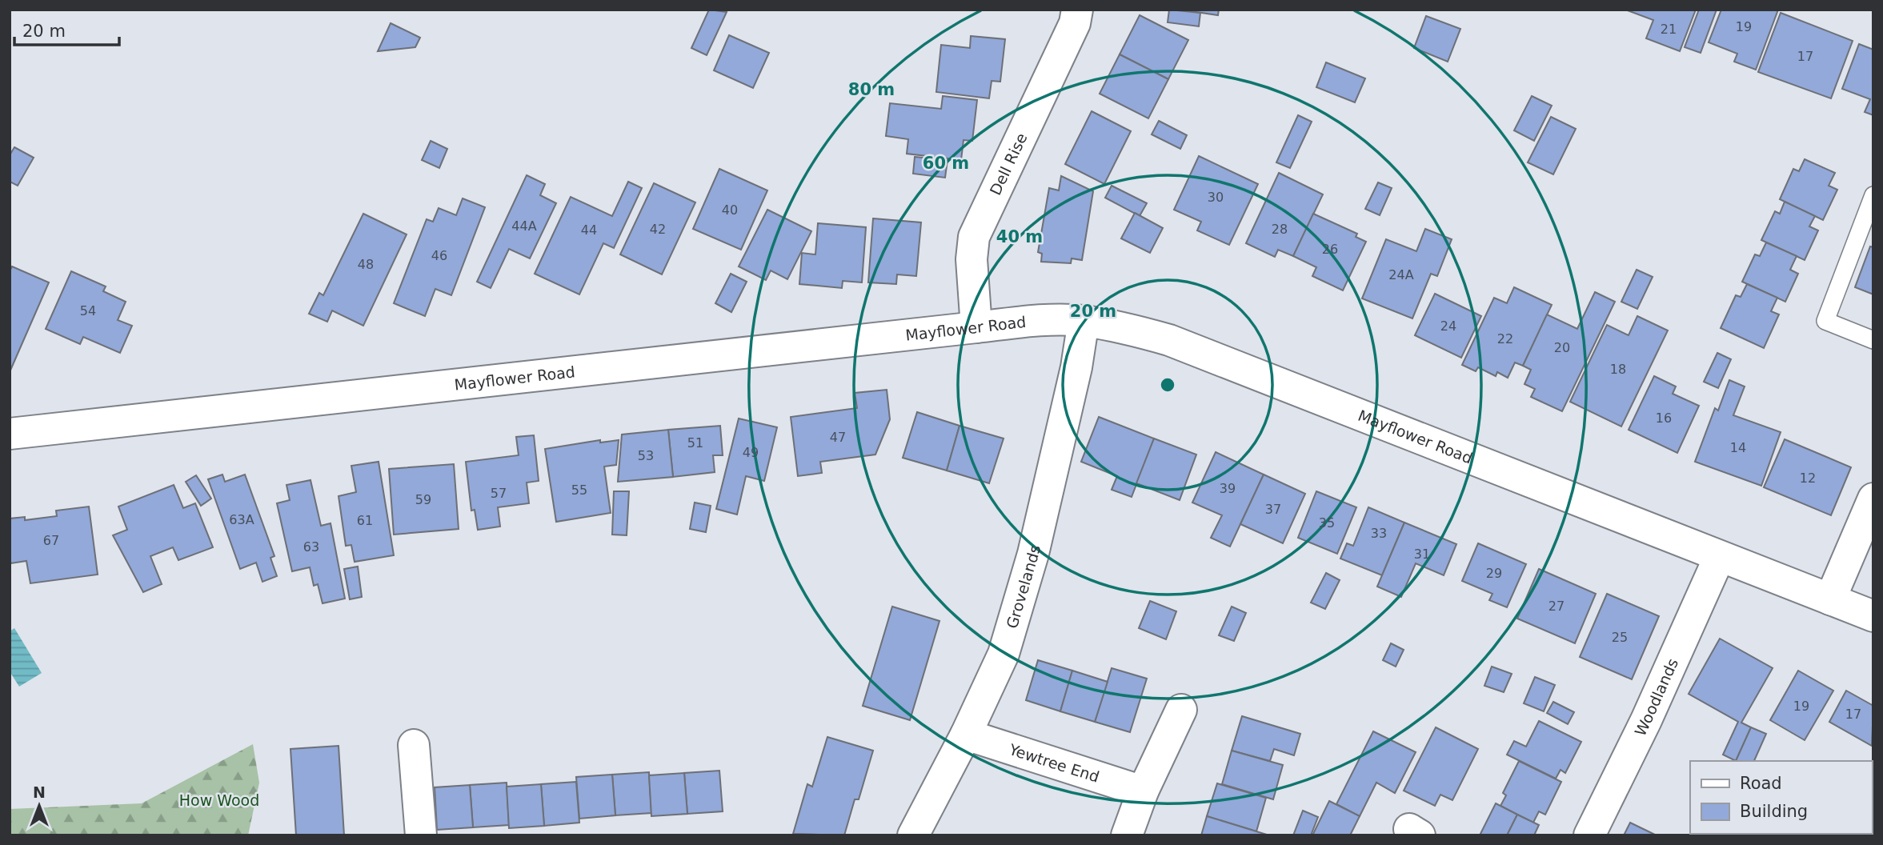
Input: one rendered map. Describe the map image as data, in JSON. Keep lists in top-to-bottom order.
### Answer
{
  "streets": {
    "street": [
      "Dell Rise",
      "Mayflower Road",
      "Grovelands",
      "Woodlands",
      "Yewtree End"
    ]
  },
  "crossings": [
    ["Dell Rise", "Mayflower Road"],
    ["Mayflower Road", "Grovelands"],
    ["Mayflower Road", "Woodlands"],
    ["Grovelands", "Yewtree End"]
  ],
  "parks": ["How Wood"],
  "house_numbers": [
    "19",
    "21",
    "17",
    "30",
    "40",
    "44A",
    "42",
    "28",
    "44",
    "26",
    "46",
    "48",
    "24A",
    "54",
    "24",
    "22",
    "20",
    "18",
    "16",
    "47",
    "51",
    "14",
    "49",
    "53",
    "12",
    "39",
    "55",
    "57",
    "59",
    "37",
    "63A",
    "61",
    "35",
    "33",
    "67",
    "63",
    "31",
    "29",
    "27",
    "25",
    "19",
    "17"
  ],
  "legend": ["Road", "Building"],
  "scale_bar": "20 m",
  "north": "top",
  "rings": [
    "80 m",
    "60 m",
    "40 m",
    "20 m"
  ]
}
